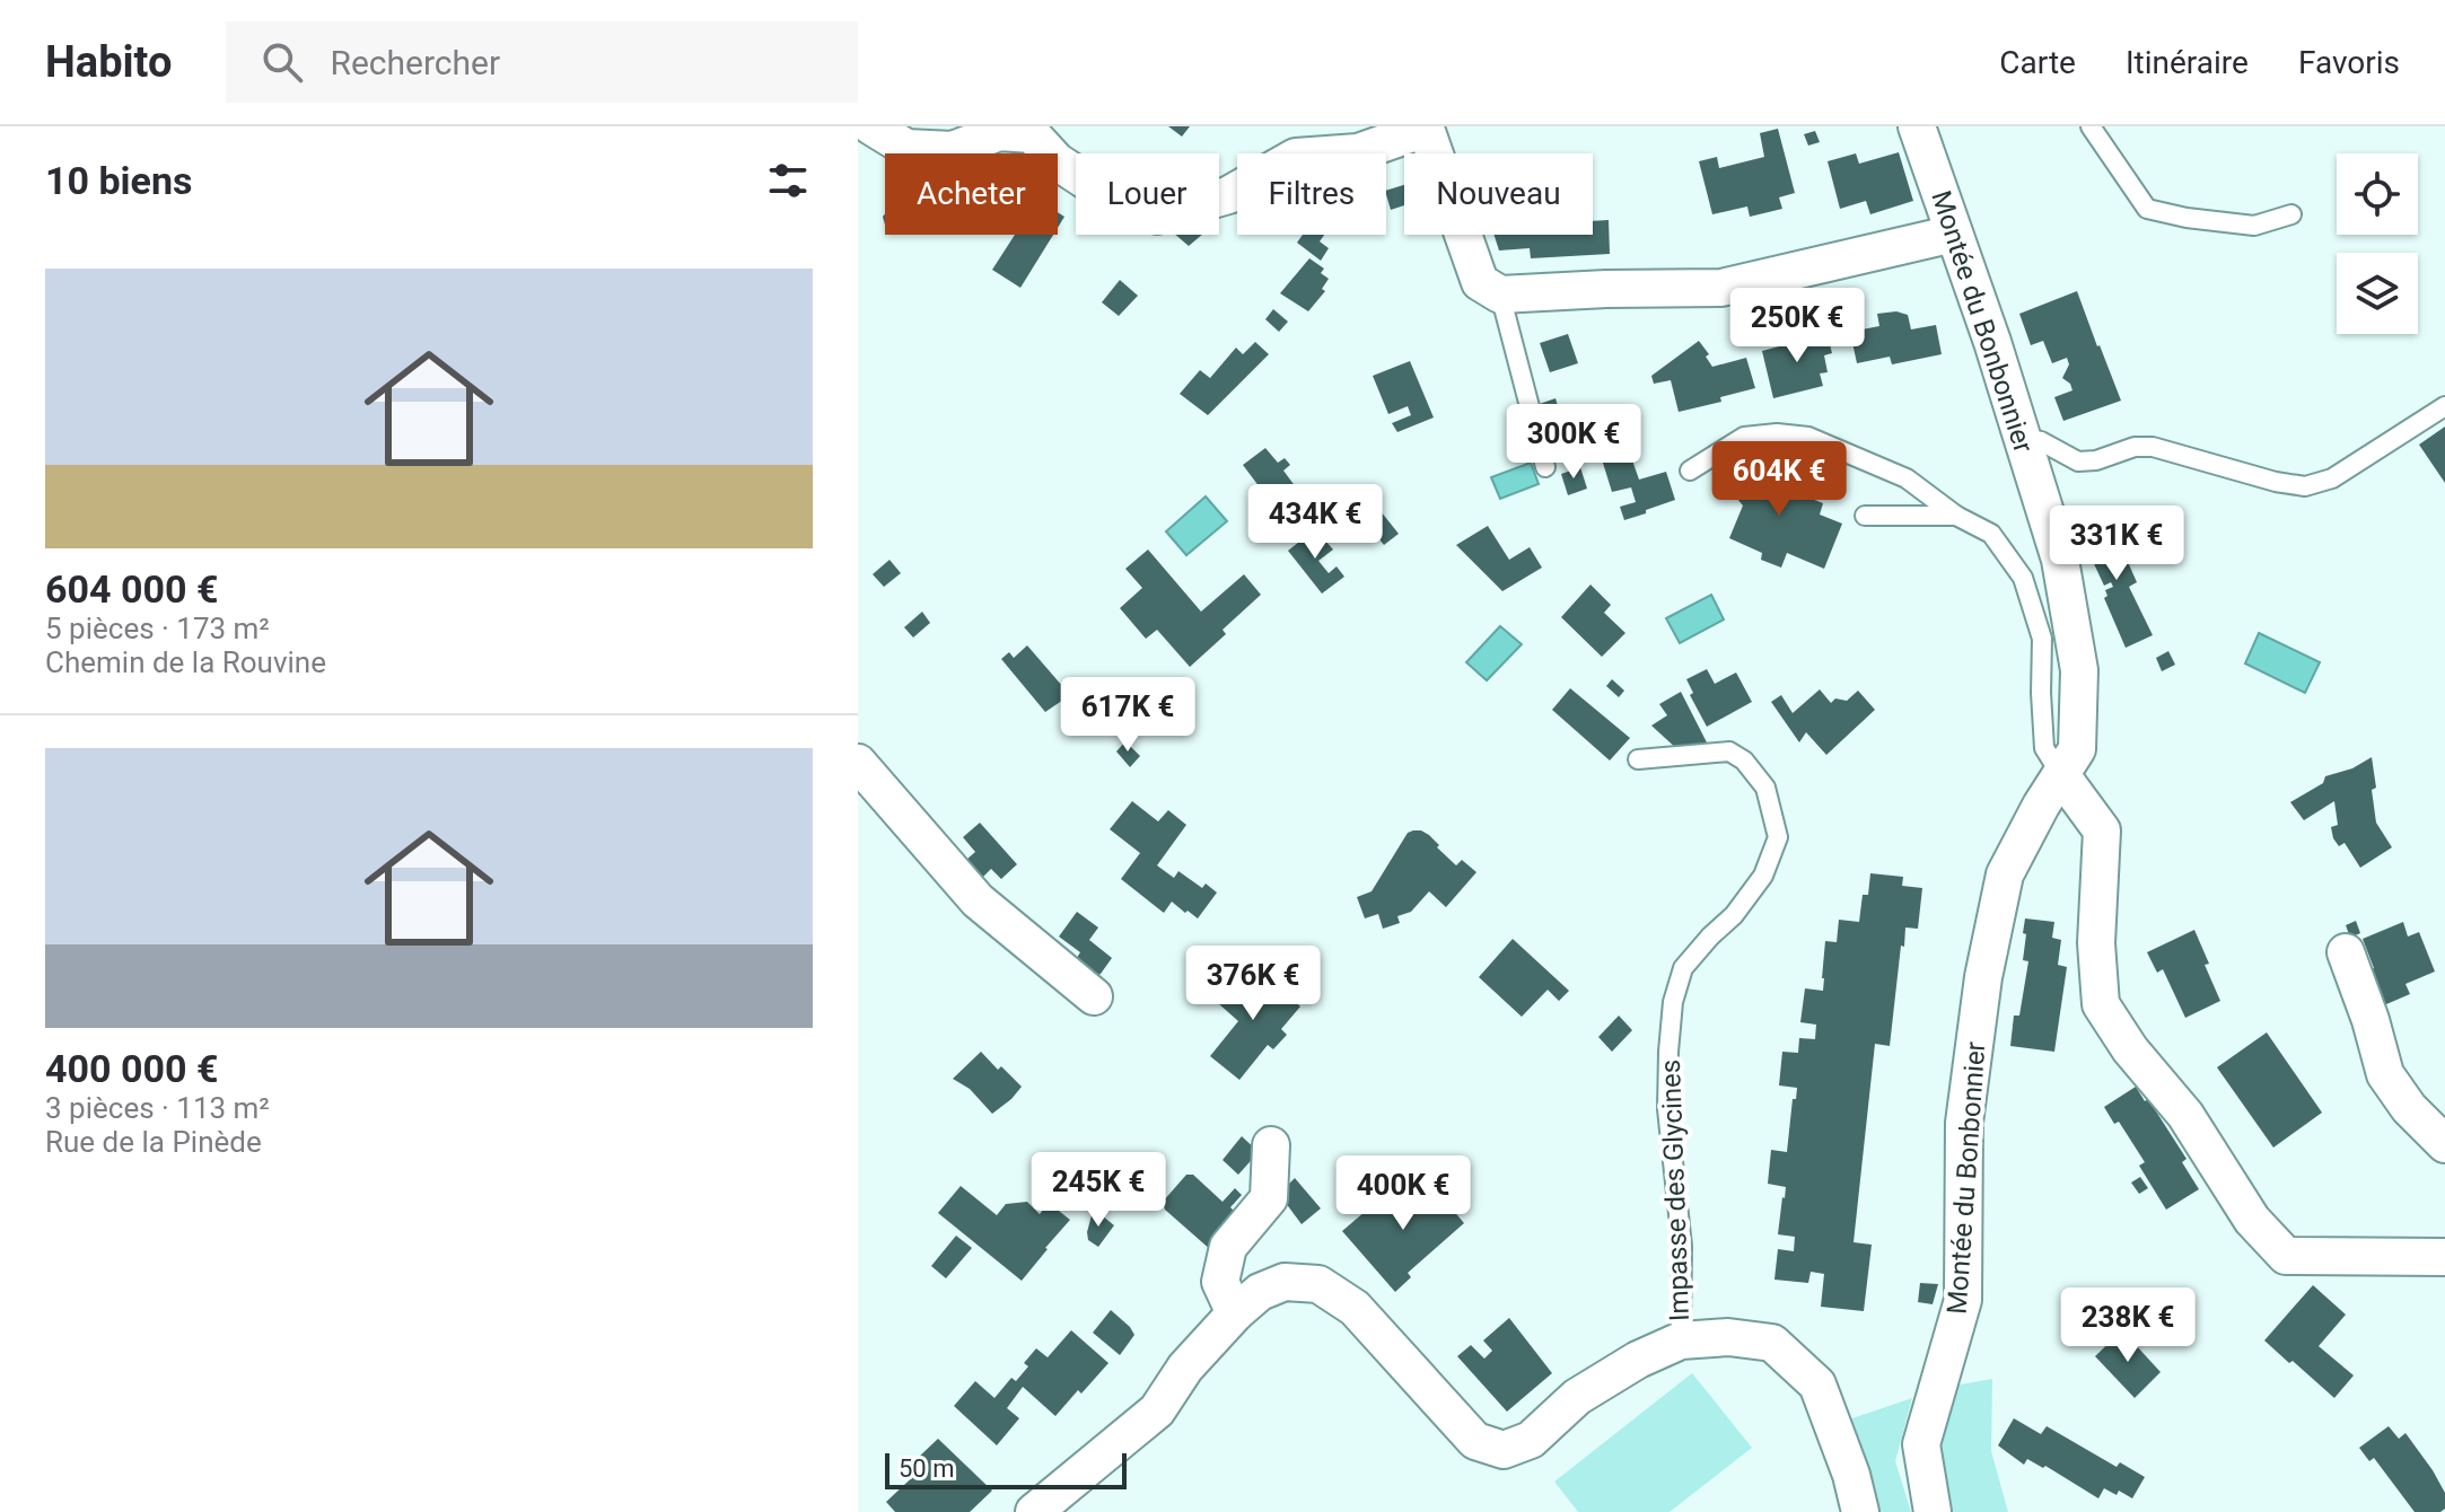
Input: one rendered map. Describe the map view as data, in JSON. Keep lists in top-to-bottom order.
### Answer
{
  "streets": {
    "street": ["Montée du Bonbonnier"],
    "lane": ["Impasse des Glycines"]
  },
  "scale_bar": "50 m",
  "page": {
    "header": "Habito",
    "search": "Rechercher",
    "nav": ["Carte", "Itinéraire", "Favoris"],
    "heading": "10 biens",
    "chip": [
      "Acheter",
      "Louer",
      "Filtres",
      "Nouveau"
    ],
    "list": [
      {
        "name": "604 000 €",
        "note": "5 pièces · 173 m² · Chemin de la Rouvine"
      },
      {
        "name": "400 000 €",
        "note": "3 pièces · 113 m² · Rue de la Pinède"
      }
    ],
    "price": [
      "250K €",
      "300K €",
      "604K €",
      "434K €",
      "331K €",
      "617K €",
      "376K €",
      "245K €",
      "400K €",
      "238K €"
    ],
    "scale": "50 m"
  }
}
